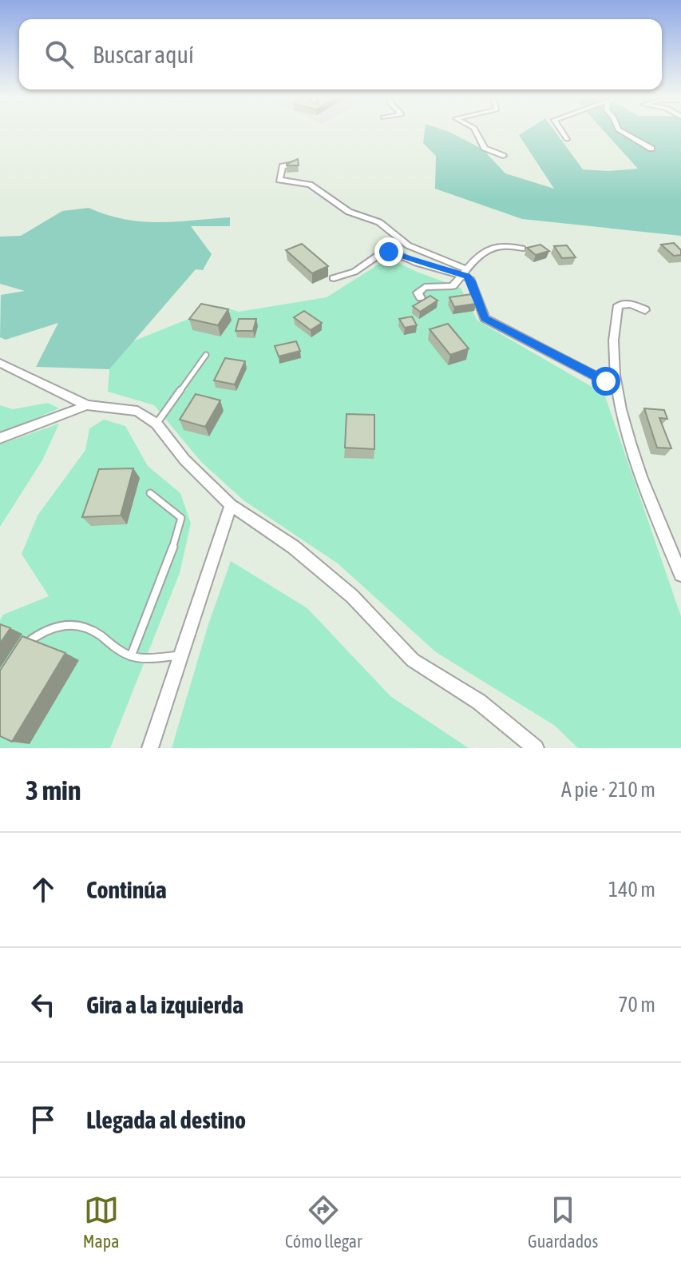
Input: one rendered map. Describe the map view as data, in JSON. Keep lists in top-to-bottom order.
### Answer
{
  "page": {
    "search": "Buscar aquí",
    "heading": ["3 min", "A pie · 210 m"],
    "list": [
      ["Continúa", "140 m"],
      ["Gira a la izquierda", "70 m"],
      "Llegada al destino"
    ],
    "nav": ["Mapa", "Cómo llegar", "Guardados"]
  }
}
